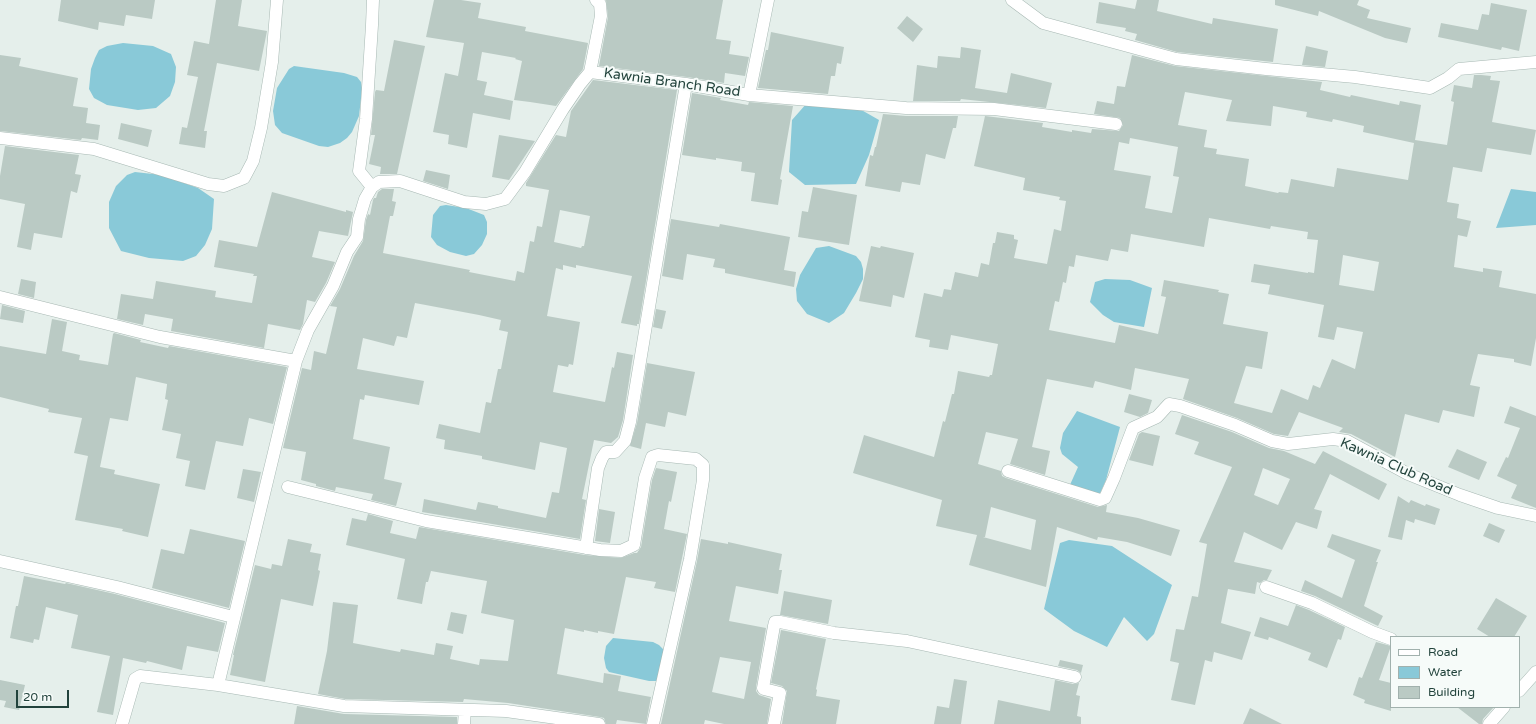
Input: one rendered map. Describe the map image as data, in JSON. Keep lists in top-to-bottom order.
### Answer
{
  "streets": {
    "street": ["Kawnia Branch Road", "Kawnia Club Road"]
  },
  "legend": ["Road", "Water", "Building"],
  "scale_bar": "20 m"
}
